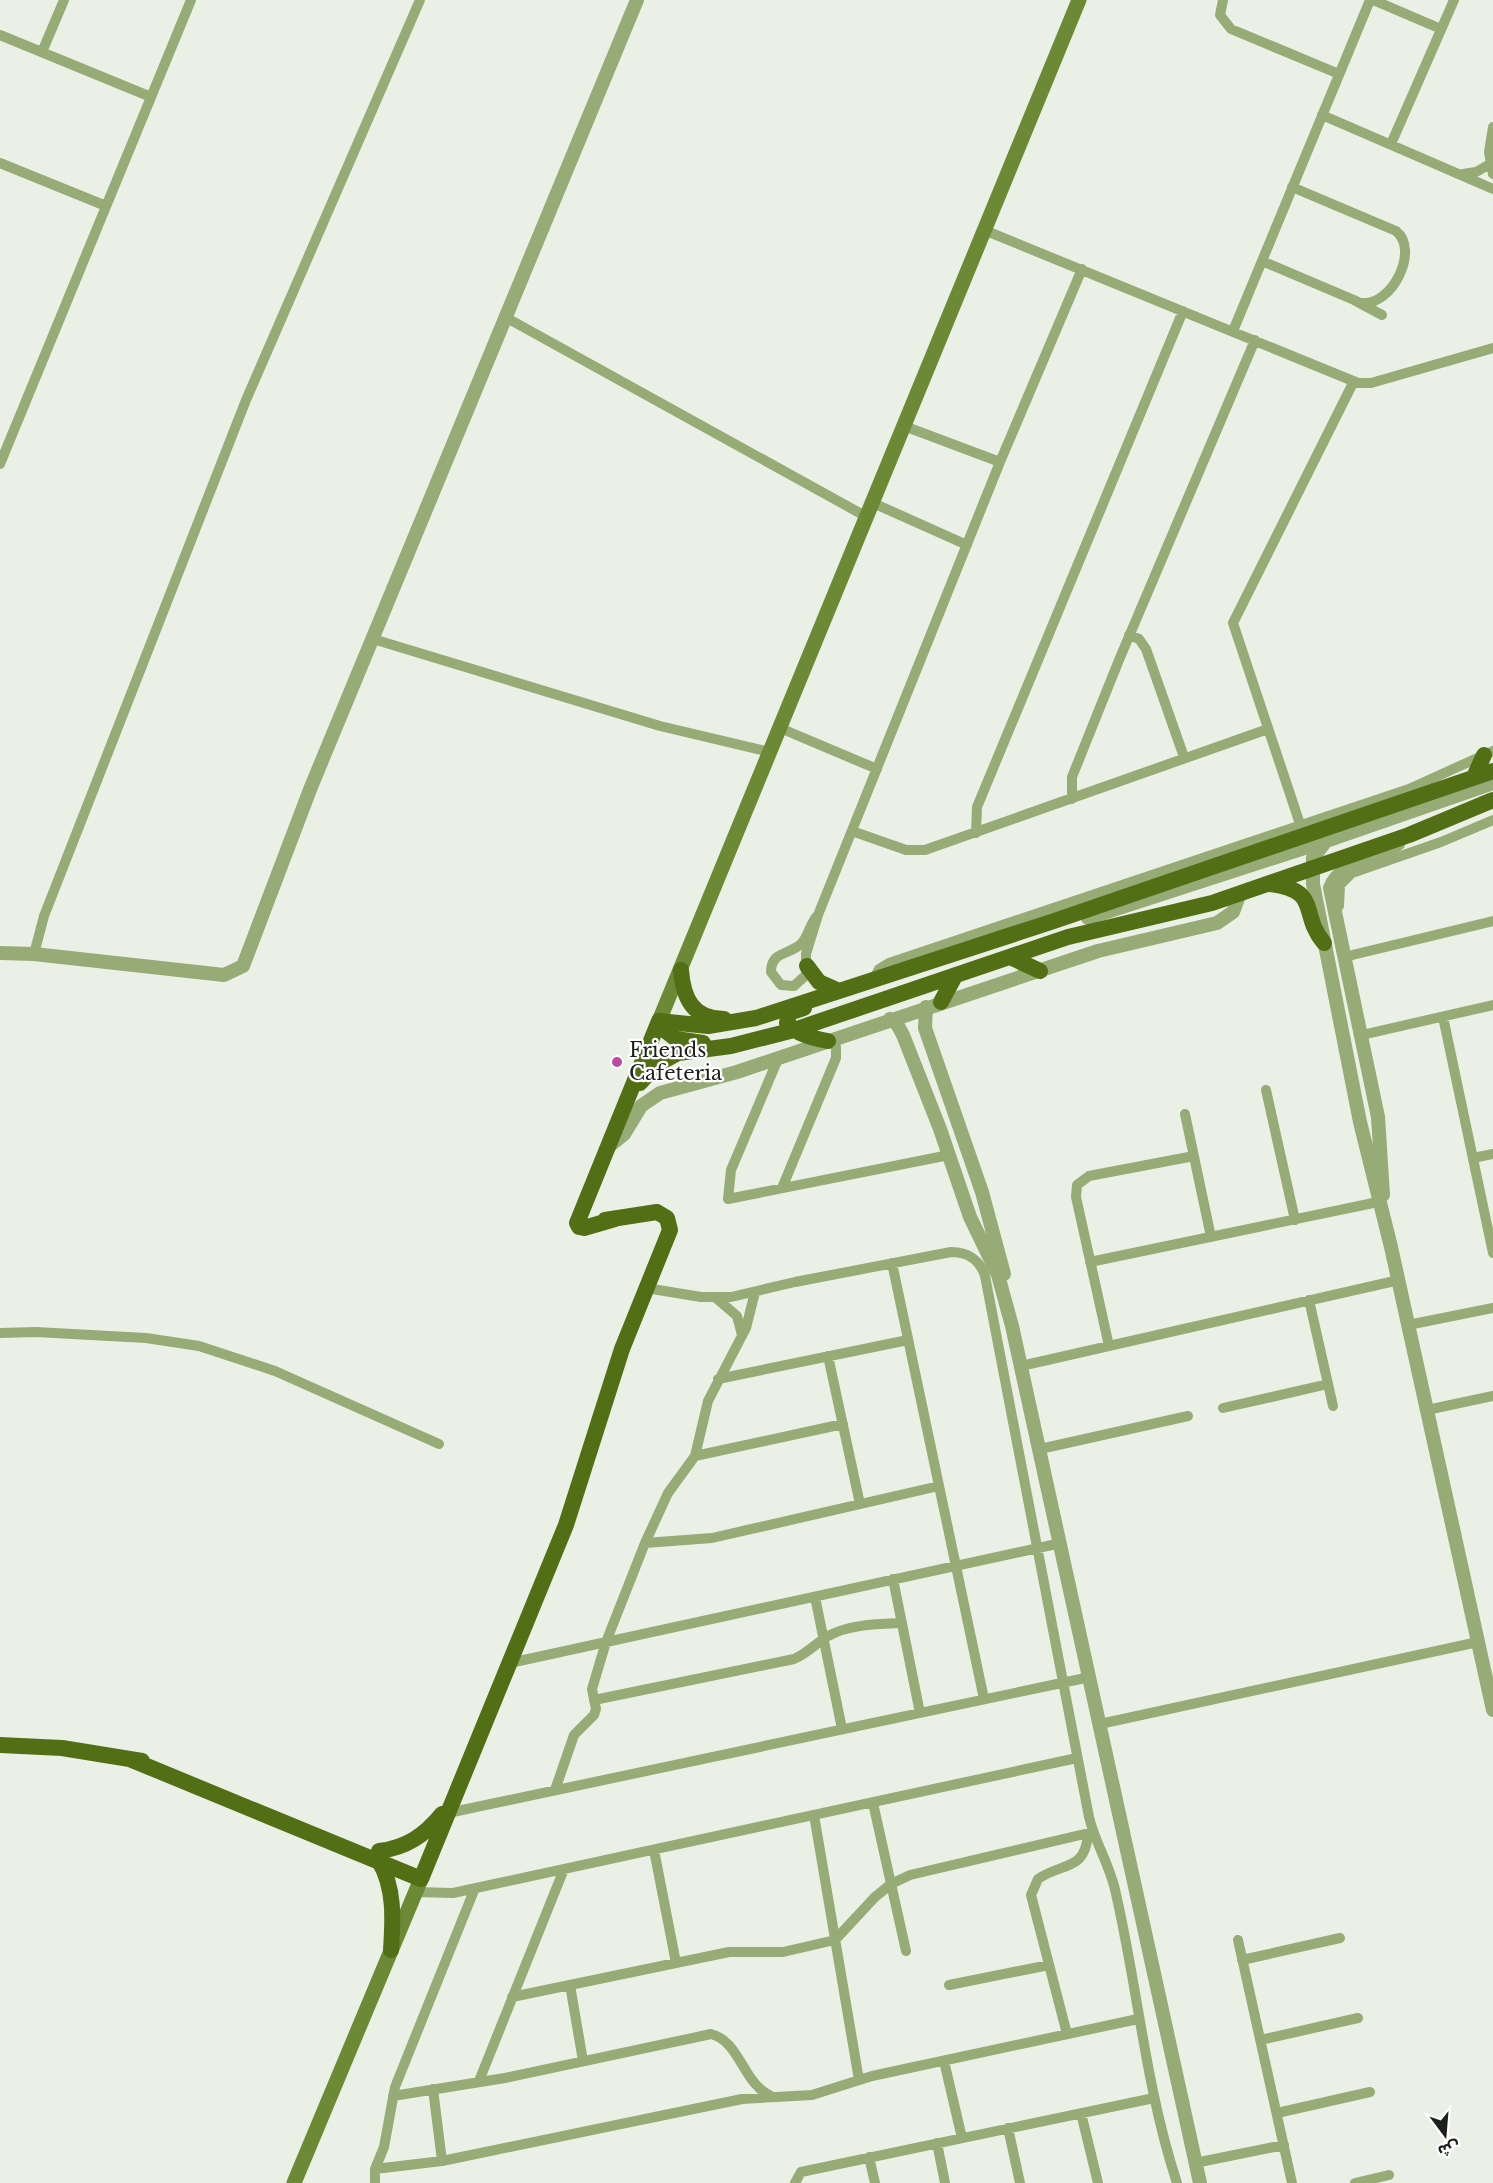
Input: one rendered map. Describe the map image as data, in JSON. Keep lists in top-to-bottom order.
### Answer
{
  "places": ["Friends Cafeteria"],
  "north": "bottom"
}
